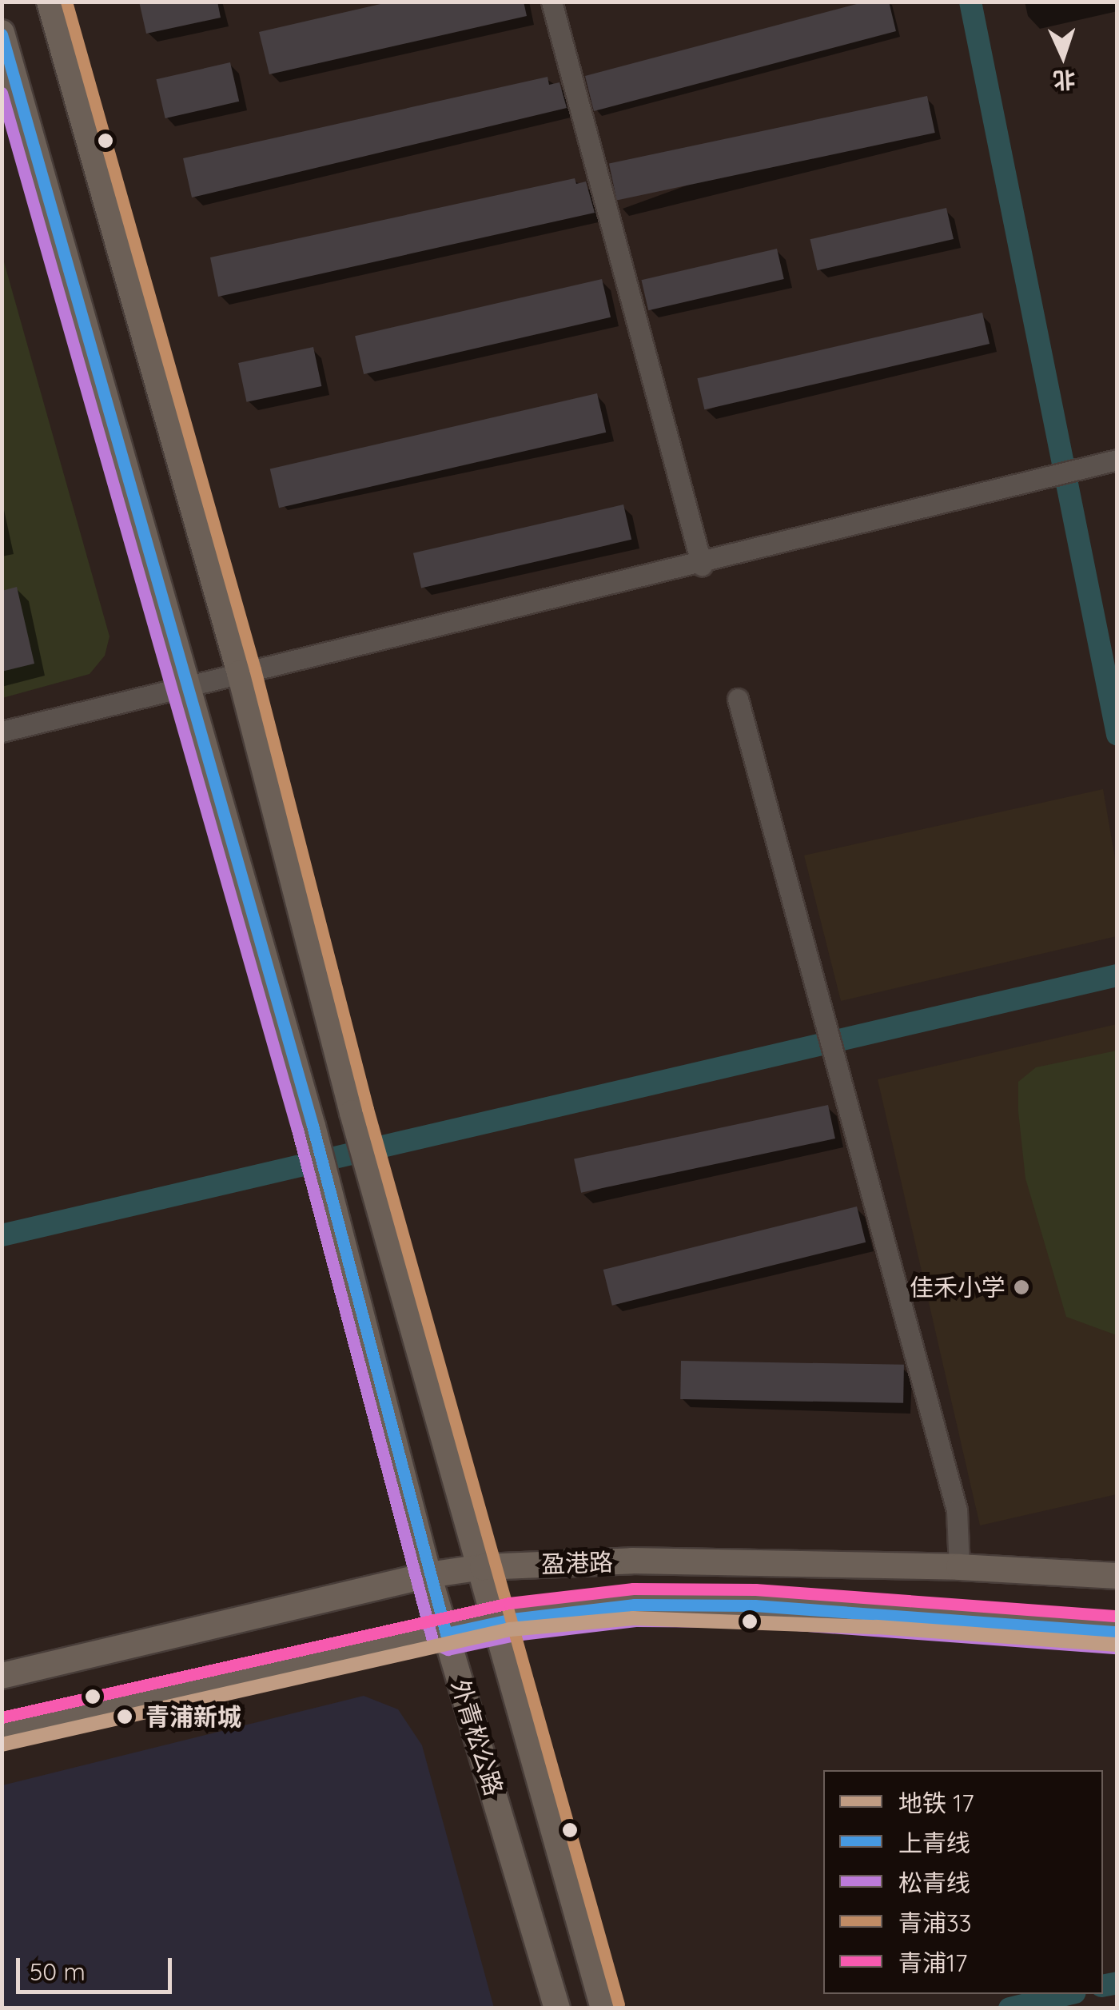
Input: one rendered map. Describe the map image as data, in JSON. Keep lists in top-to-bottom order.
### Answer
{
  "streets": {
    "main road": ["盈港路", "外青松公路"]
  },
  "crossings": [
    ["盈港路", "外青松公路"]
  ],
  "places": ["佳禾小学", "青浦新城"],
  "lines": [
    "transit line 青浦33",
    "transit line 上青线",
    "transit line 松青线",
    "transit line 青浦17",
    "metro line 17"
  ],
  "legend": [
    "地铁 17",
    "上青线",
    "松青线",
    "青浦33",
    "青浦17"
  ],
  "scale_bar": "50 m",
  "north": "bottom"
}
